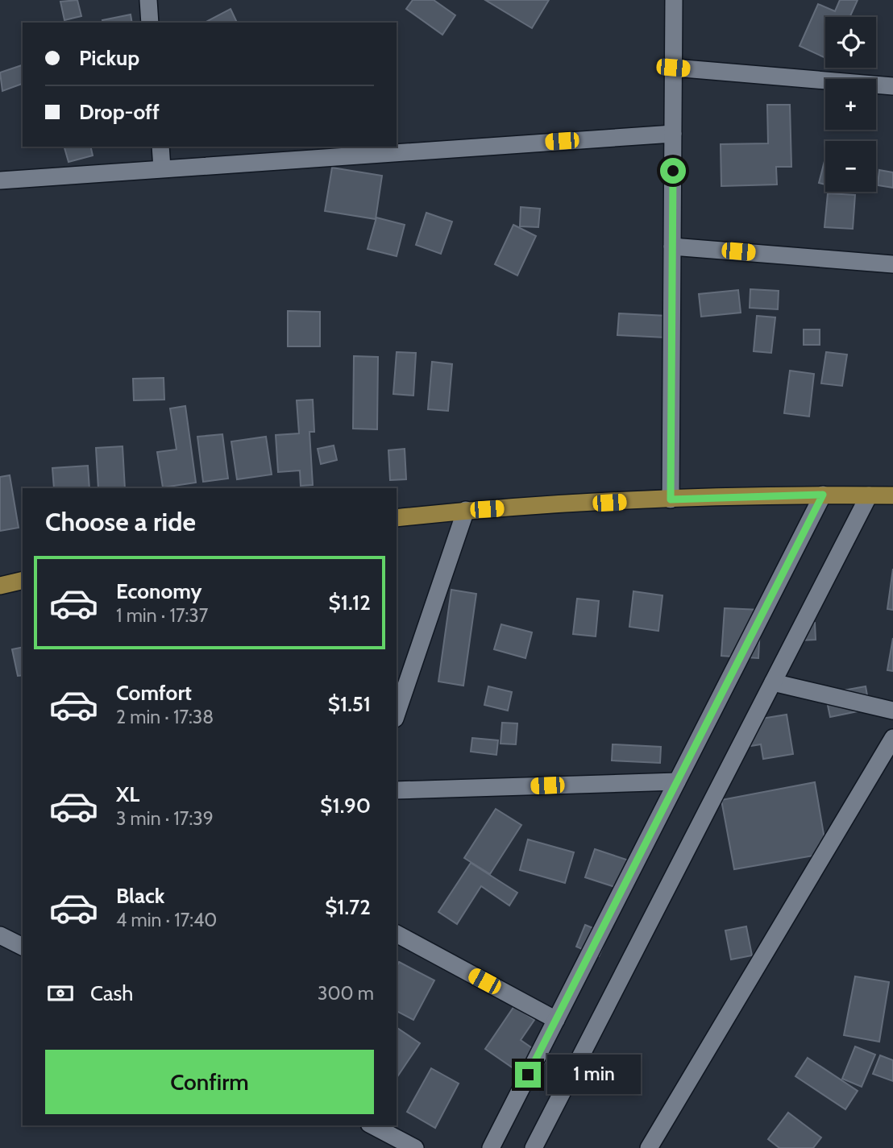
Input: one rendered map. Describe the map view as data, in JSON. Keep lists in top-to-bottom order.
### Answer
{
  "page": {
    "map_buttons": ["+", "−"],
    "banner": ["Pickup", "Drop-off"],
    "heading": "Choose a ride",
    "list": [
      {
        "name": "Economy",
        "note": "1 min · 17:37",
        "value": "$1.12"
      },
      {
        "name": "Comfort",
        "note": "2 min · 17:38",
        "value": "$1.51"
      },
      {
        "name": "XL",
        "note": "3 min · 17:39",
        "value": "$1.90"
      },
      {
        "name": "Black",
        "note": "4 min · 17:40",
        "value": "$1.72"
      }
    ],
    "pay": ["Cash", "300 m"],
    "buttons": "Confirm",
    "bubble": "1 min"
  }
}
